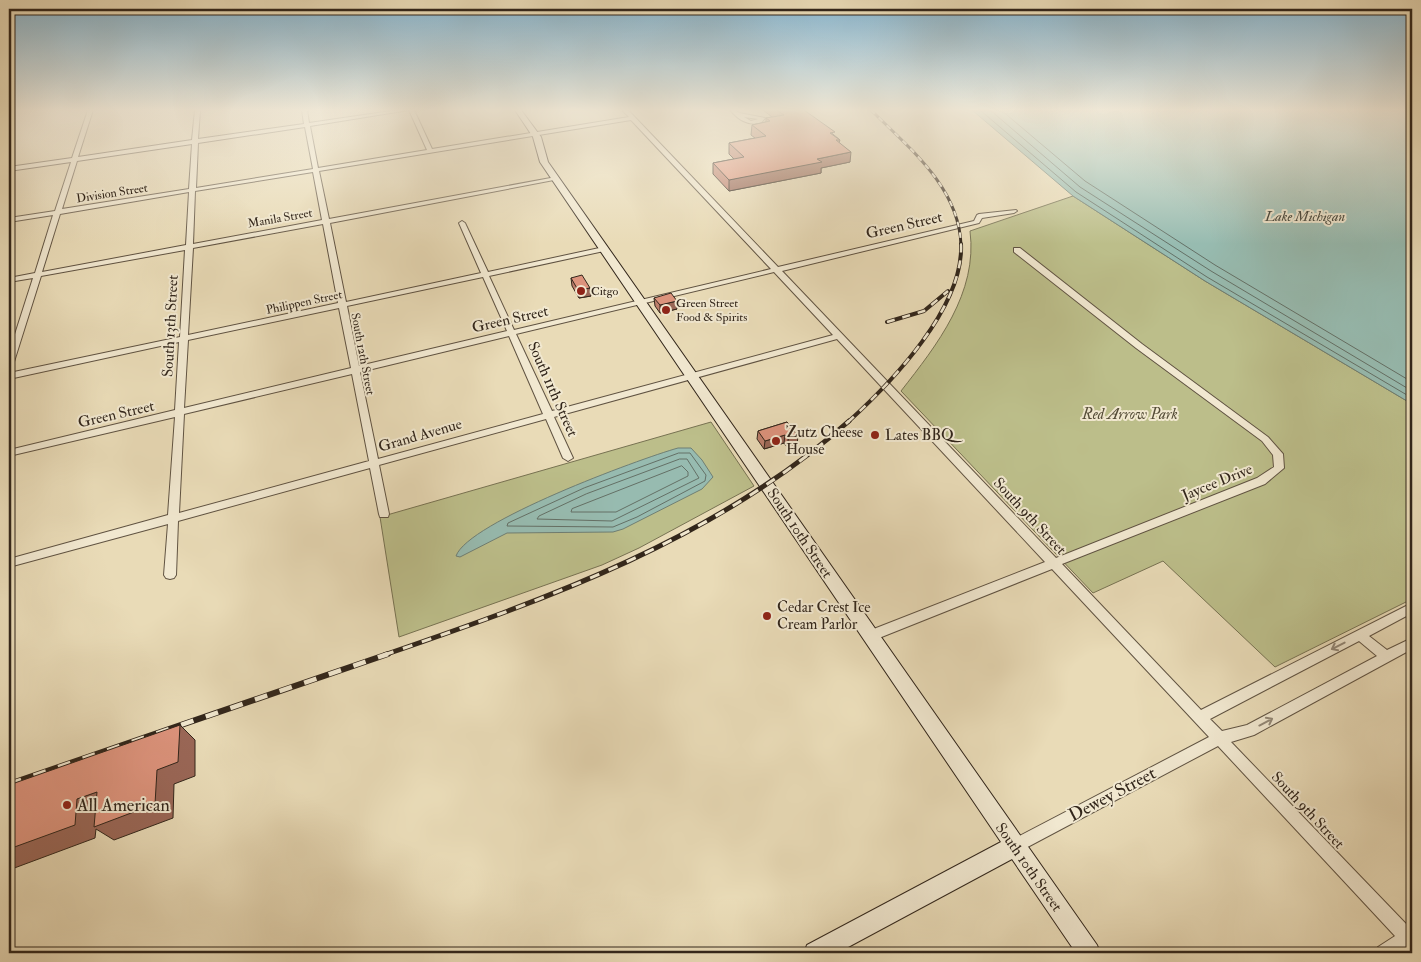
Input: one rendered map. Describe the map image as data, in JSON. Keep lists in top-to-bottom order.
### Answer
{
  "streets": {
    "street": [
      "Division Street",
      "Manila Street",
      "Green Street",
      "Philippen Street",
      "South 13th Street",
      "South 12th Street",
      "South 11th Street",
      "Grand Avenue",
      "Jaycee Drive",
      "South 9th Street",
      "South 10th Street",
      "Dewey Street"
    ]
  },
  "crossings": [
    ["Division Street", "South 13th Street"],
    ["Division Street", "South 12th Street"],
    ["Manila Street", "South 13th Street"],
    ["Manila Street", "South 12th Street"],
    ["Manila Street", "South 10th Street"],
    ["Green Street", "South 13th Street"],
    ["Green Street", "South 12th Street"],
    ["Green Street", "South 11th Street"],
    ["Green Street", "South 9th Street"],
    ["Green Street", "South 10th Street"],
    ["Philippen Street", "South 13th Street"],
    ["Philippen Street", "South 12th Street"],
    ["Philippen Street", "South 11th Street"],
    ["Philippen Street", "South 10th Street"],
    ["South 13th Street", "Grand Avenue"],
    ["South 12th Street", "Grand Avenue"],
    ["South 11th Street", "Grand Avenue"],
    ["Grand Avenue", "South 9th Street"],
    ["Grand Avenue", "South 10th Street"],
    ["Jaycee Drive", "South 9th Street"],
    ["Jaycee Drive", "South 10th Street"],
    ["South 9th Street", "Dewey Street"],
    ["South 10th Street", "Dewey Street"]
  ],
  "water": ["Lake Michigan"],
  "parks": ["Red Arrow Park"],
  "places": [
    "Citgo",
    "Green Street Food & Spirits",
    "Lates BBQ",
    "Zutz Cheese House",
    "Cedar Crest Ice Cream Parlor",
    "All American"
  ]
}
